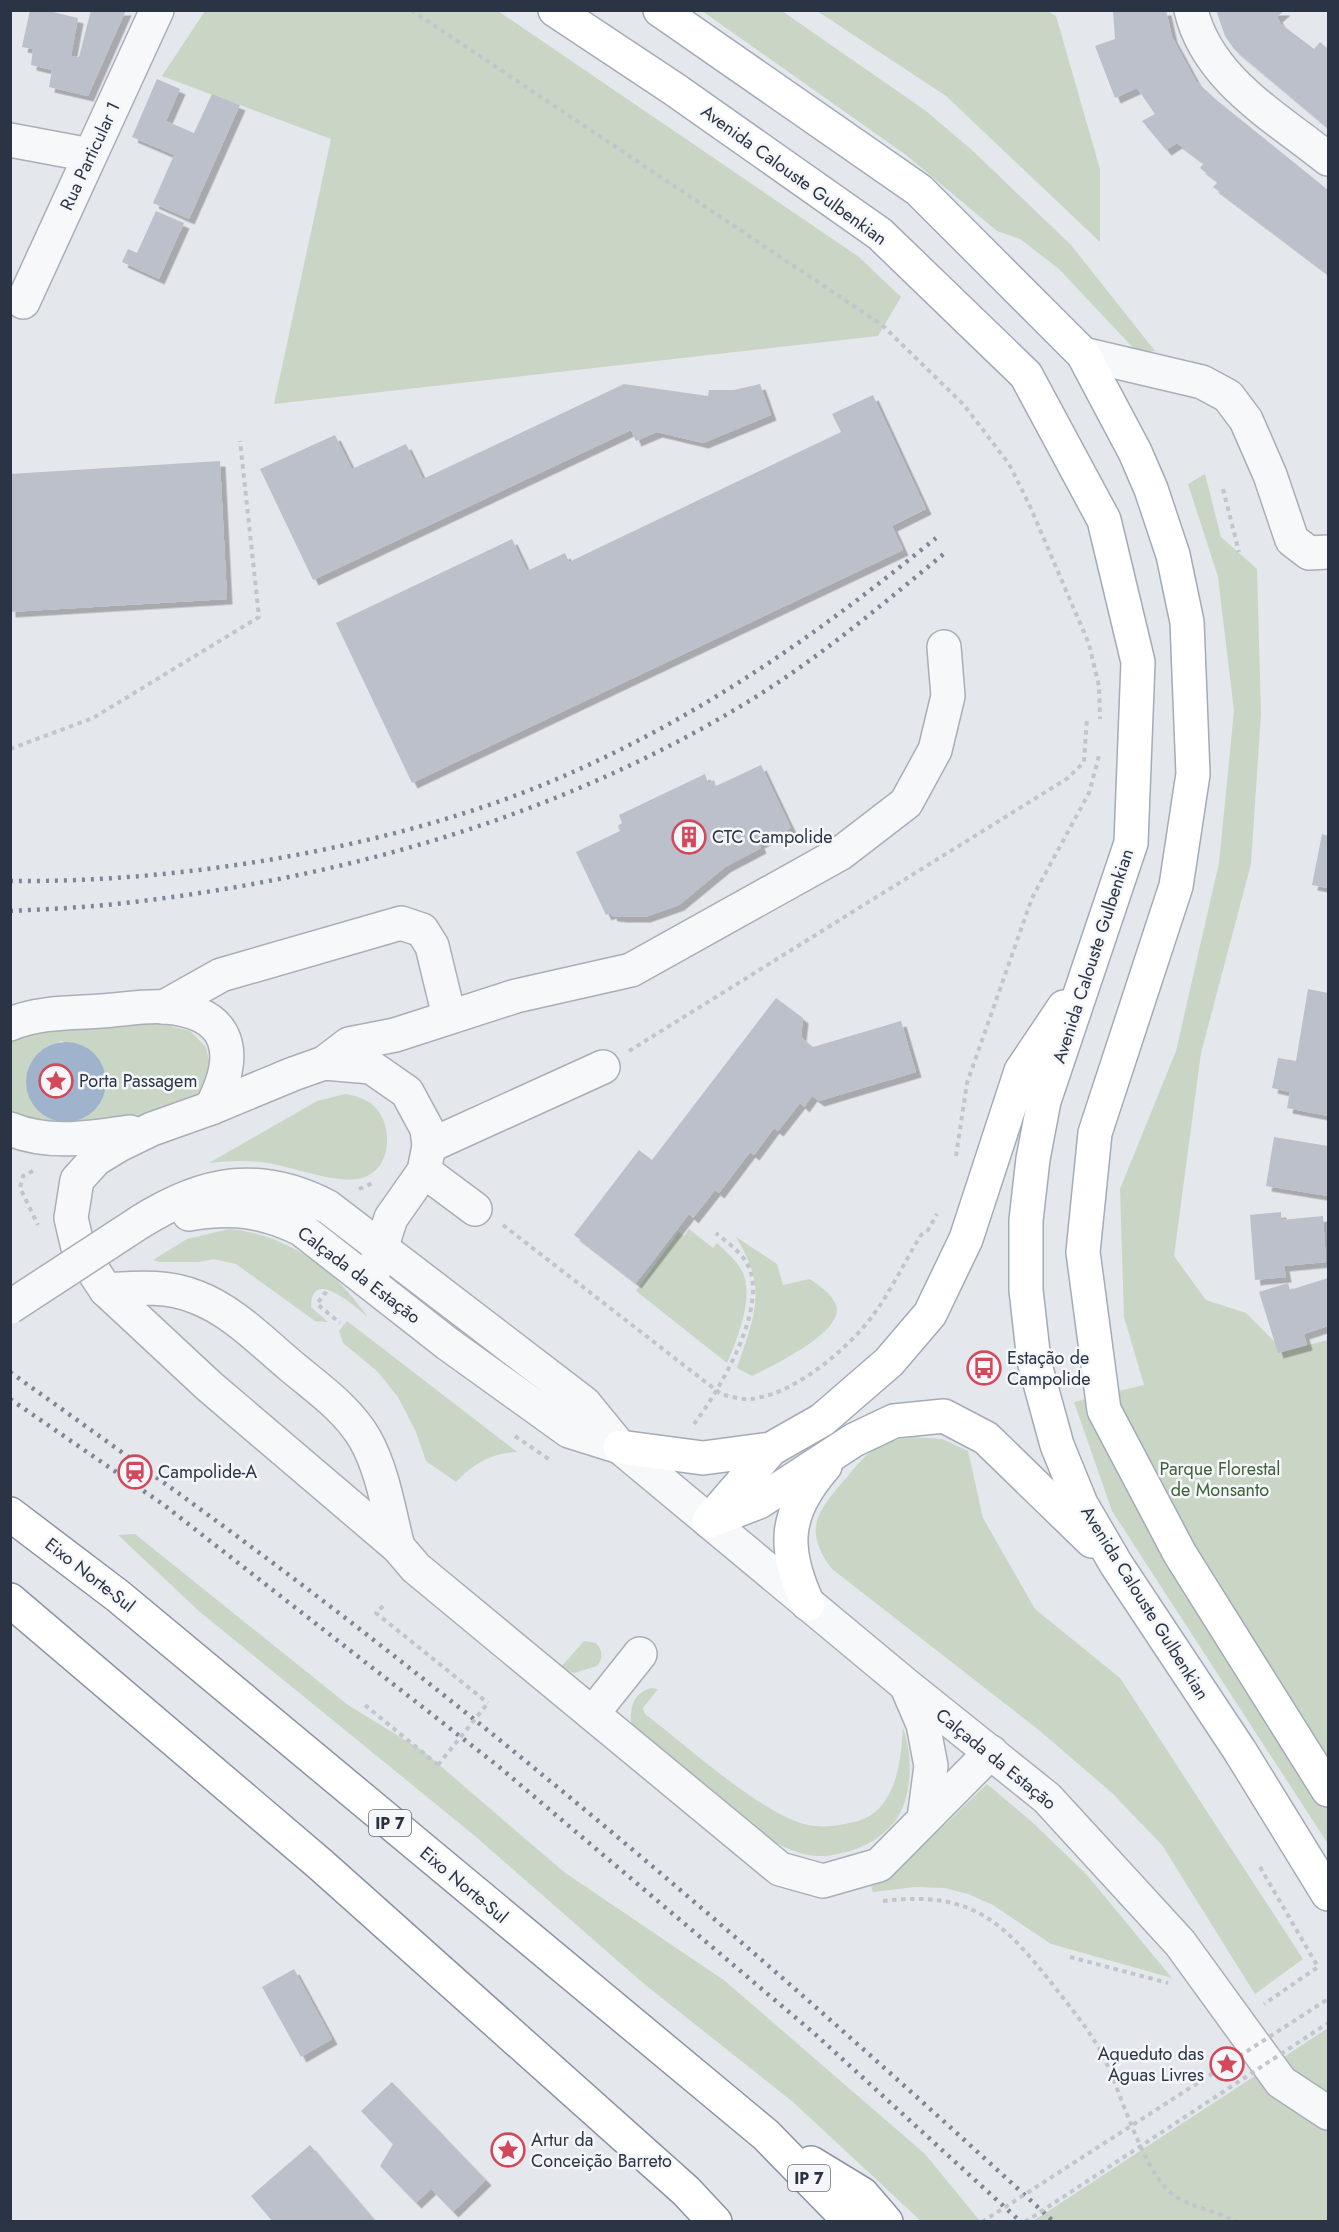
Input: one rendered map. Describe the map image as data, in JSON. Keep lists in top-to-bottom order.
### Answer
{
  "streets": {
    "main road": ["Avenida Calouste Gulbenkian", "Eixo Norte-Sul", "IP 7"],
    "street": ["Rua Particular 1", "Calçada da Estação"]
  },
  "parks": ["Parque Florestal de Monsanto"],
  "places": {
    "building": ["CTC Campolide"],
    "place": ["Porta Passagem", "Aqueduto das Águas Livres", "Artur da Conceição Barreto"],
    "bus stop": ["Estação de Campolide"],
    "station": ["Campolide-A"]
  }
}
